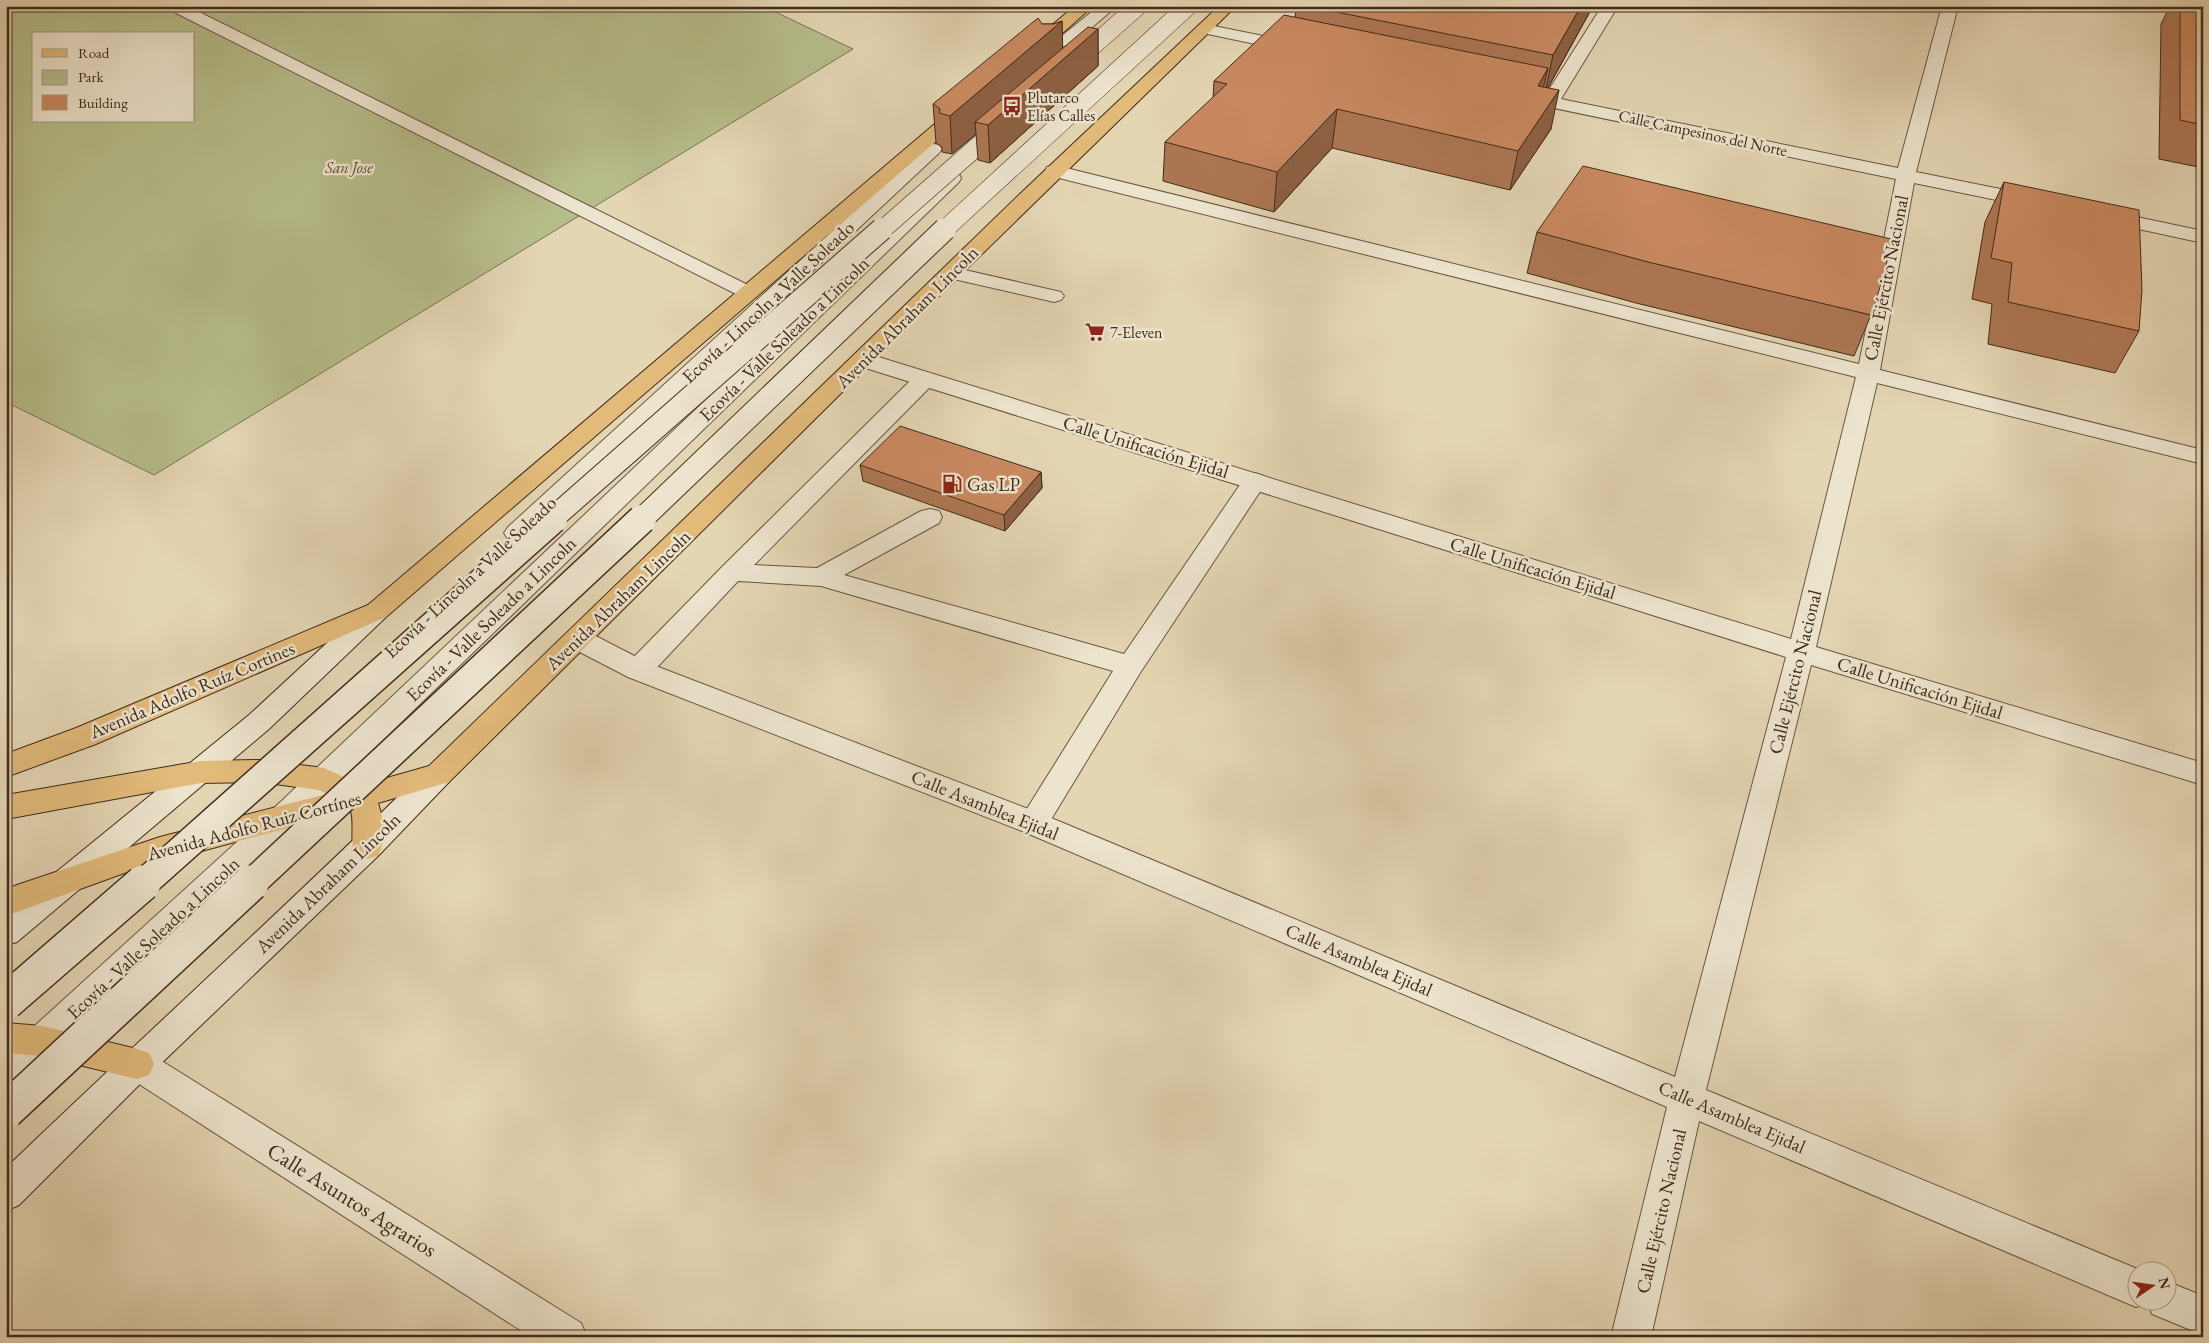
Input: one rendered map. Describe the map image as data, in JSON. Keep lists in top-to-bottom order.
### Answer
{
  "streets": {
    "main road": ["Avenida Abraham Lincoln", "Avenida Adolfo Ruíz Cortines", "Avenida Adolfo Ruiz Cortínes"],
    "street": [
      "Calle Campesinos del Norte",
      "Calle Ejército Nacional",
      "Ecovía - Lincoln a Valle Soleado",
      "Ecovía - Valle Soleado a Lincoln",
      "Calle Unificación Ejidal",
      "Calle Asamblea Ejidal",
      "Calle Asuntos Agrarios"
    ]
  },
  "crossings": [
    ["Calle Campesinos del Norte", "Calle Ejército Nacional"],
    ["Calle Ejército Nacional", "Calle Unificación Ejidal"],
    ["Calle Ejército Nacional", "Calle Asamblea Ejidal"],
    ["Ecovía - Lincoln a Valle Soleado", "Avenida Adolfo Ruiz Cortínes"],
    ["Avenida Abraham Lincoln", "Calle Unificación Ejidal"],
    ["Avenida Abraham Lincoln", "Calle Asamblea Ejidal"],
    ["Avenida Abraham Lincoln", "Avenida Adolfo Ruiz Cortínes"],
    ["Avenida Abraham Lincoln", "Calle Asuntos Agrarios"],
    ["Ecovía - Valle Soleado a Lincoln", "Avenida Adolfo Ruiz Cortínes"]
  ],
  "parks": ["San Jose"],
  "places": {
    "bus stop": ["Plutarco Elías Calles"],
    "supermarket": ["7-Eleven"],
    "fuel station": ["Gas LP"]
  },
  "legend": ["Road", "Park", "Building"],
  "north": "right"
}
